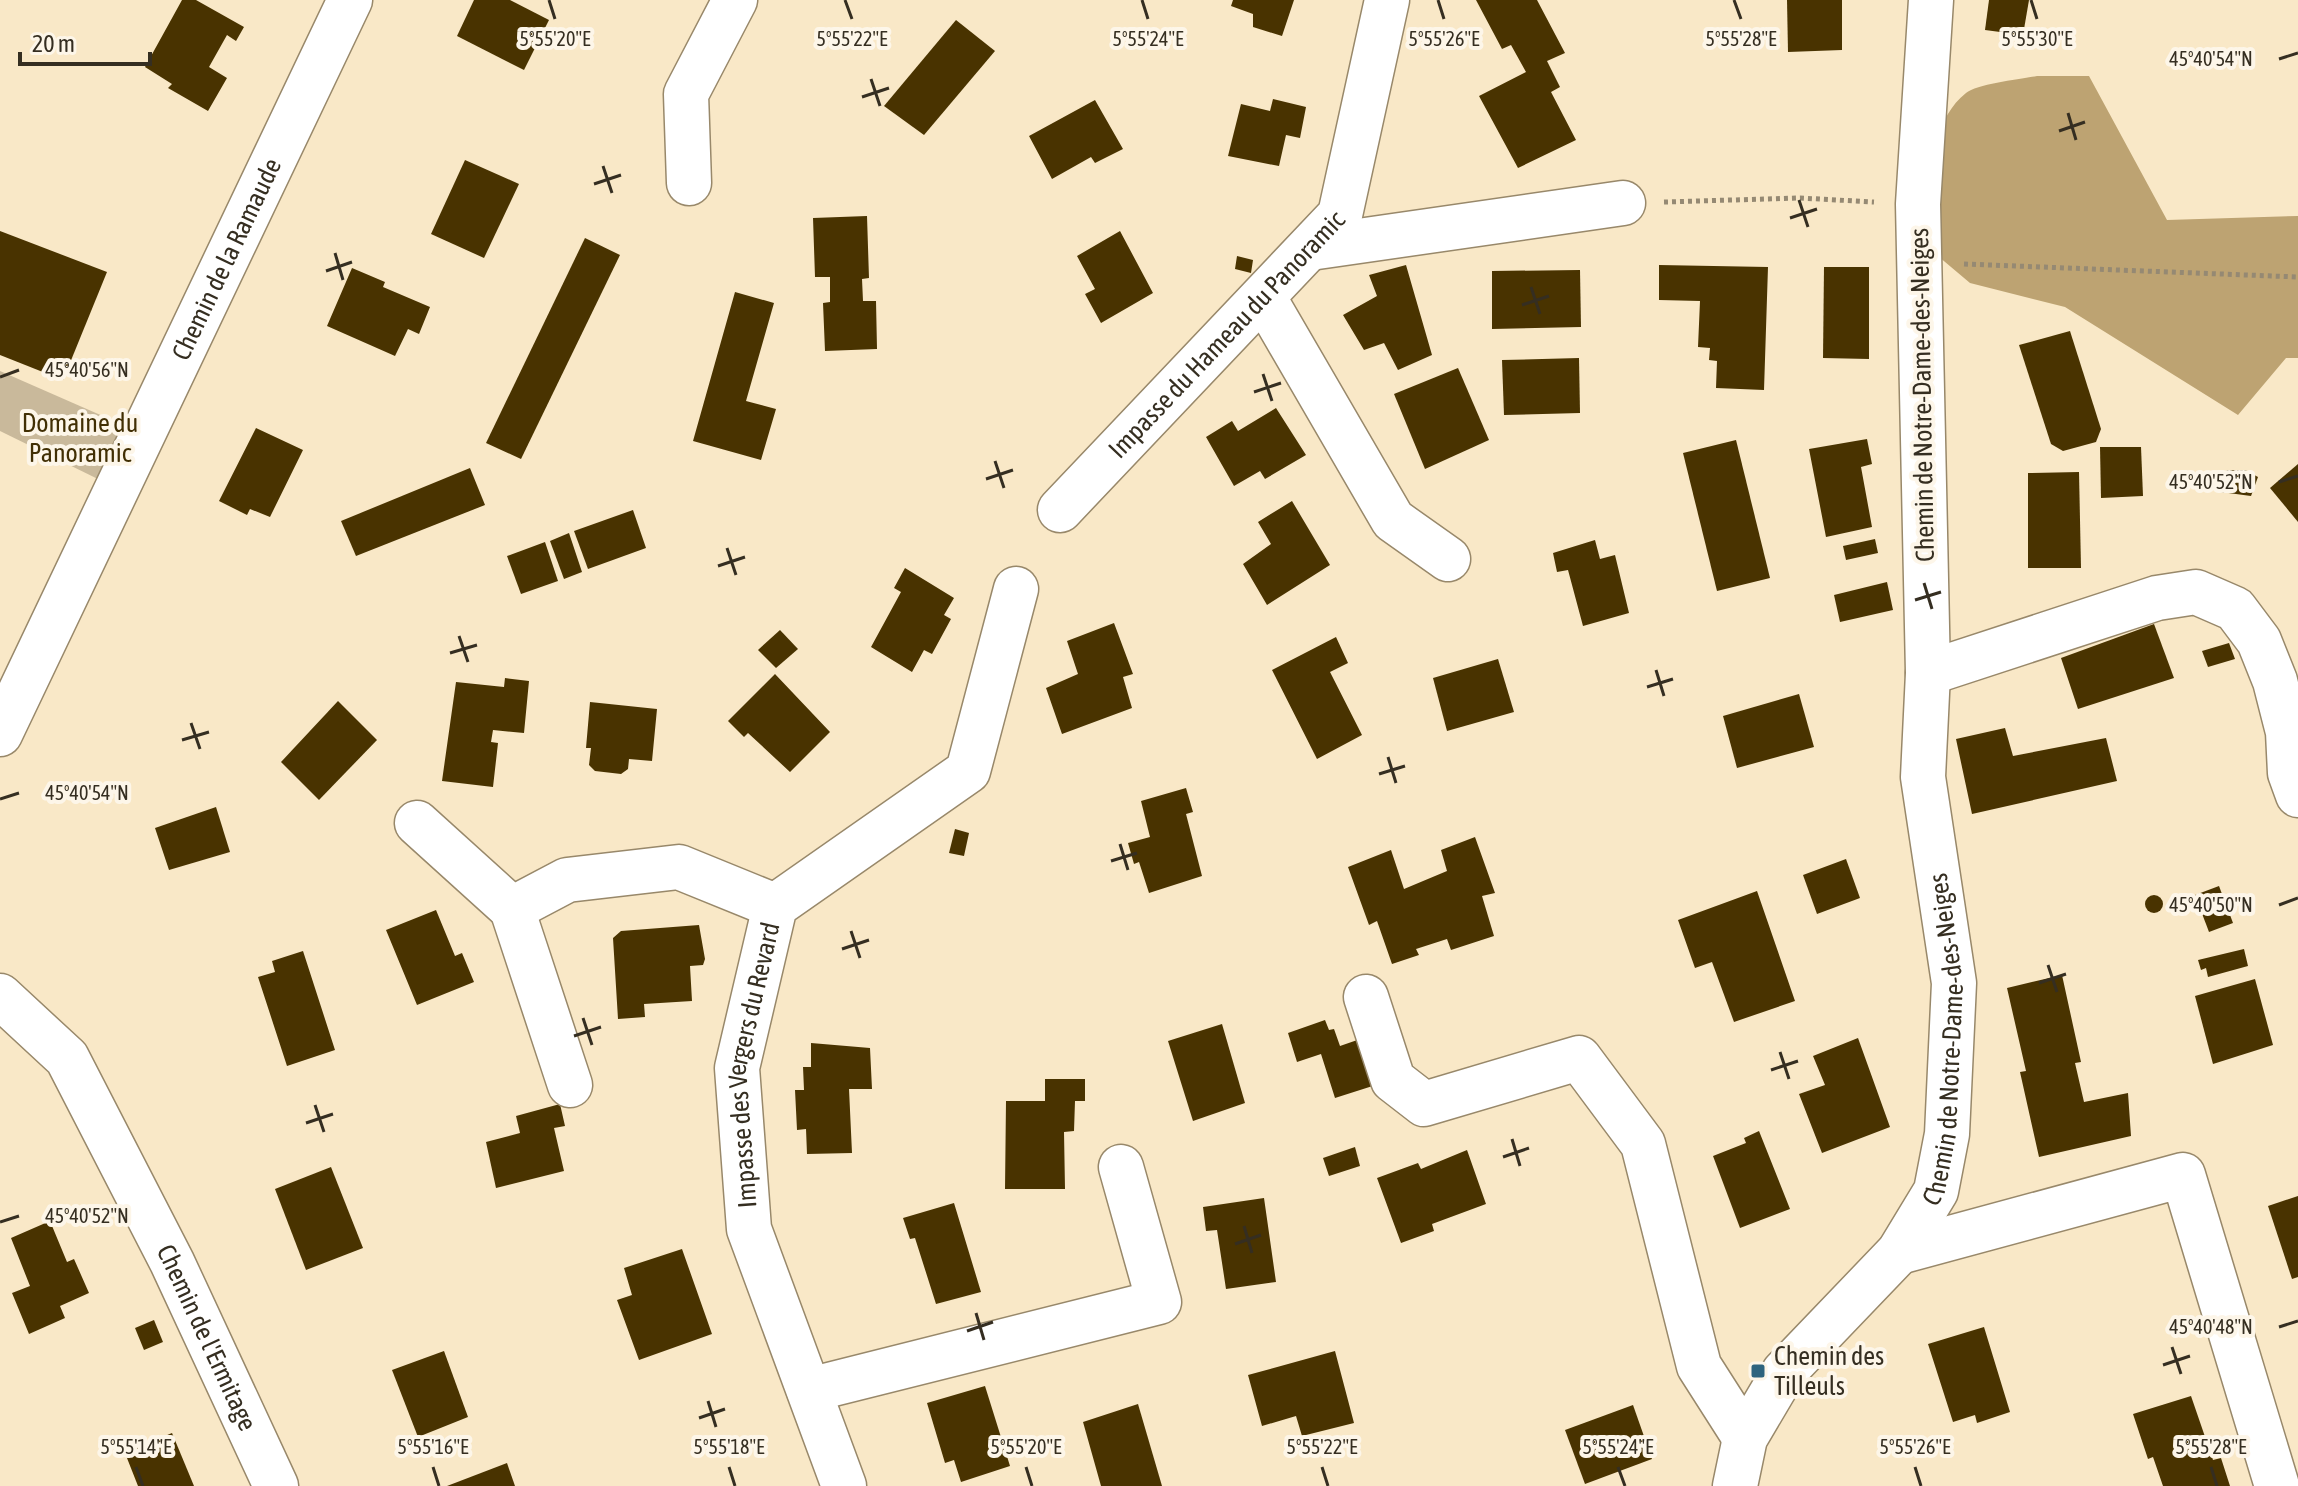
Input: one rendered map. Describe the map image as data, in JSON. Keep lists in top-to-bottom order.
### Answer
{
  "streets": {
    "street": [
      "Chemin de la Ramaude",
      "Impasse du Hameau du Panoramic",
      "Chemin de Notre-Dame-des-Neiges",
      "Impasse des Vergers du Revard",
      "Chemin de l'Ermitage"
    ]
  },
  "parks": ["Domaine du Panoramic"],
  "places": {
    "transit": ["Chemin des Tilleuls"]
  },
  "scale_bar": "20 m",
  "coordinates": [
    "5°55'20\"E",
    "5°55'22\"E",
    "5°55'24\"E",
    "5°55'26\"E",
    "5°55'28\"E",
    "5°55'30\"E",
    "45°40'54\"N",
    "45°40'56\"N",
    "45°40'52\"N",
    "45°40'50\"N",
    "45°40'48\"N",
    "5°55'14\"E",
    "5°55'16\"E",
    "5°55'18\"E"
  ]
}
